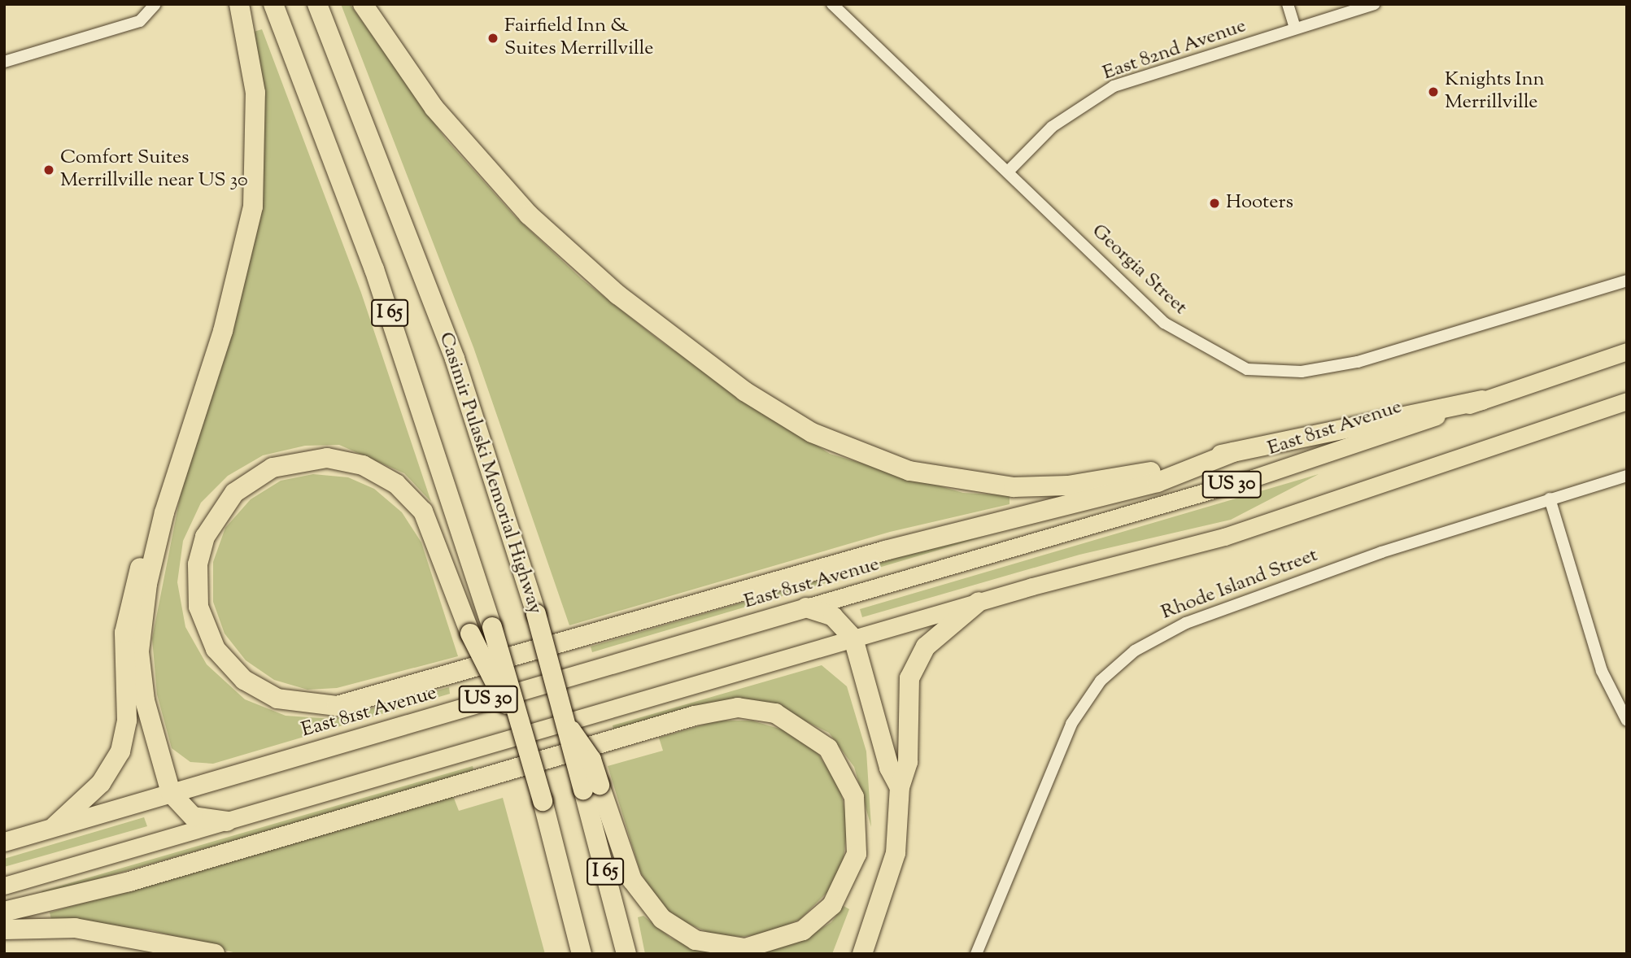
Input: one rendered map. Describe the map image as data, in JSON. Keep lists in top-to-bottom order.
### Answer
{
  "streets": {
    "highway": [
      "I 65",
      "East 81st Avenue",
      "Casimir Pulaski Memorial Highway",
      "US 30"
    ],
    "street": ["East 82nd Avenue", "Georgia Street", "Rhode Island Street"]
  },
  "crossings": [
    ["East 82nd Avenue", "Georgia Street"]
  ],
  "places": [
    "Fairfield Inn & Suites Merrillville",
    "Knights Inn Merrillville",
    "Comfort Suites Merrillville near US 30",
    "Hooters"
  ]
}
